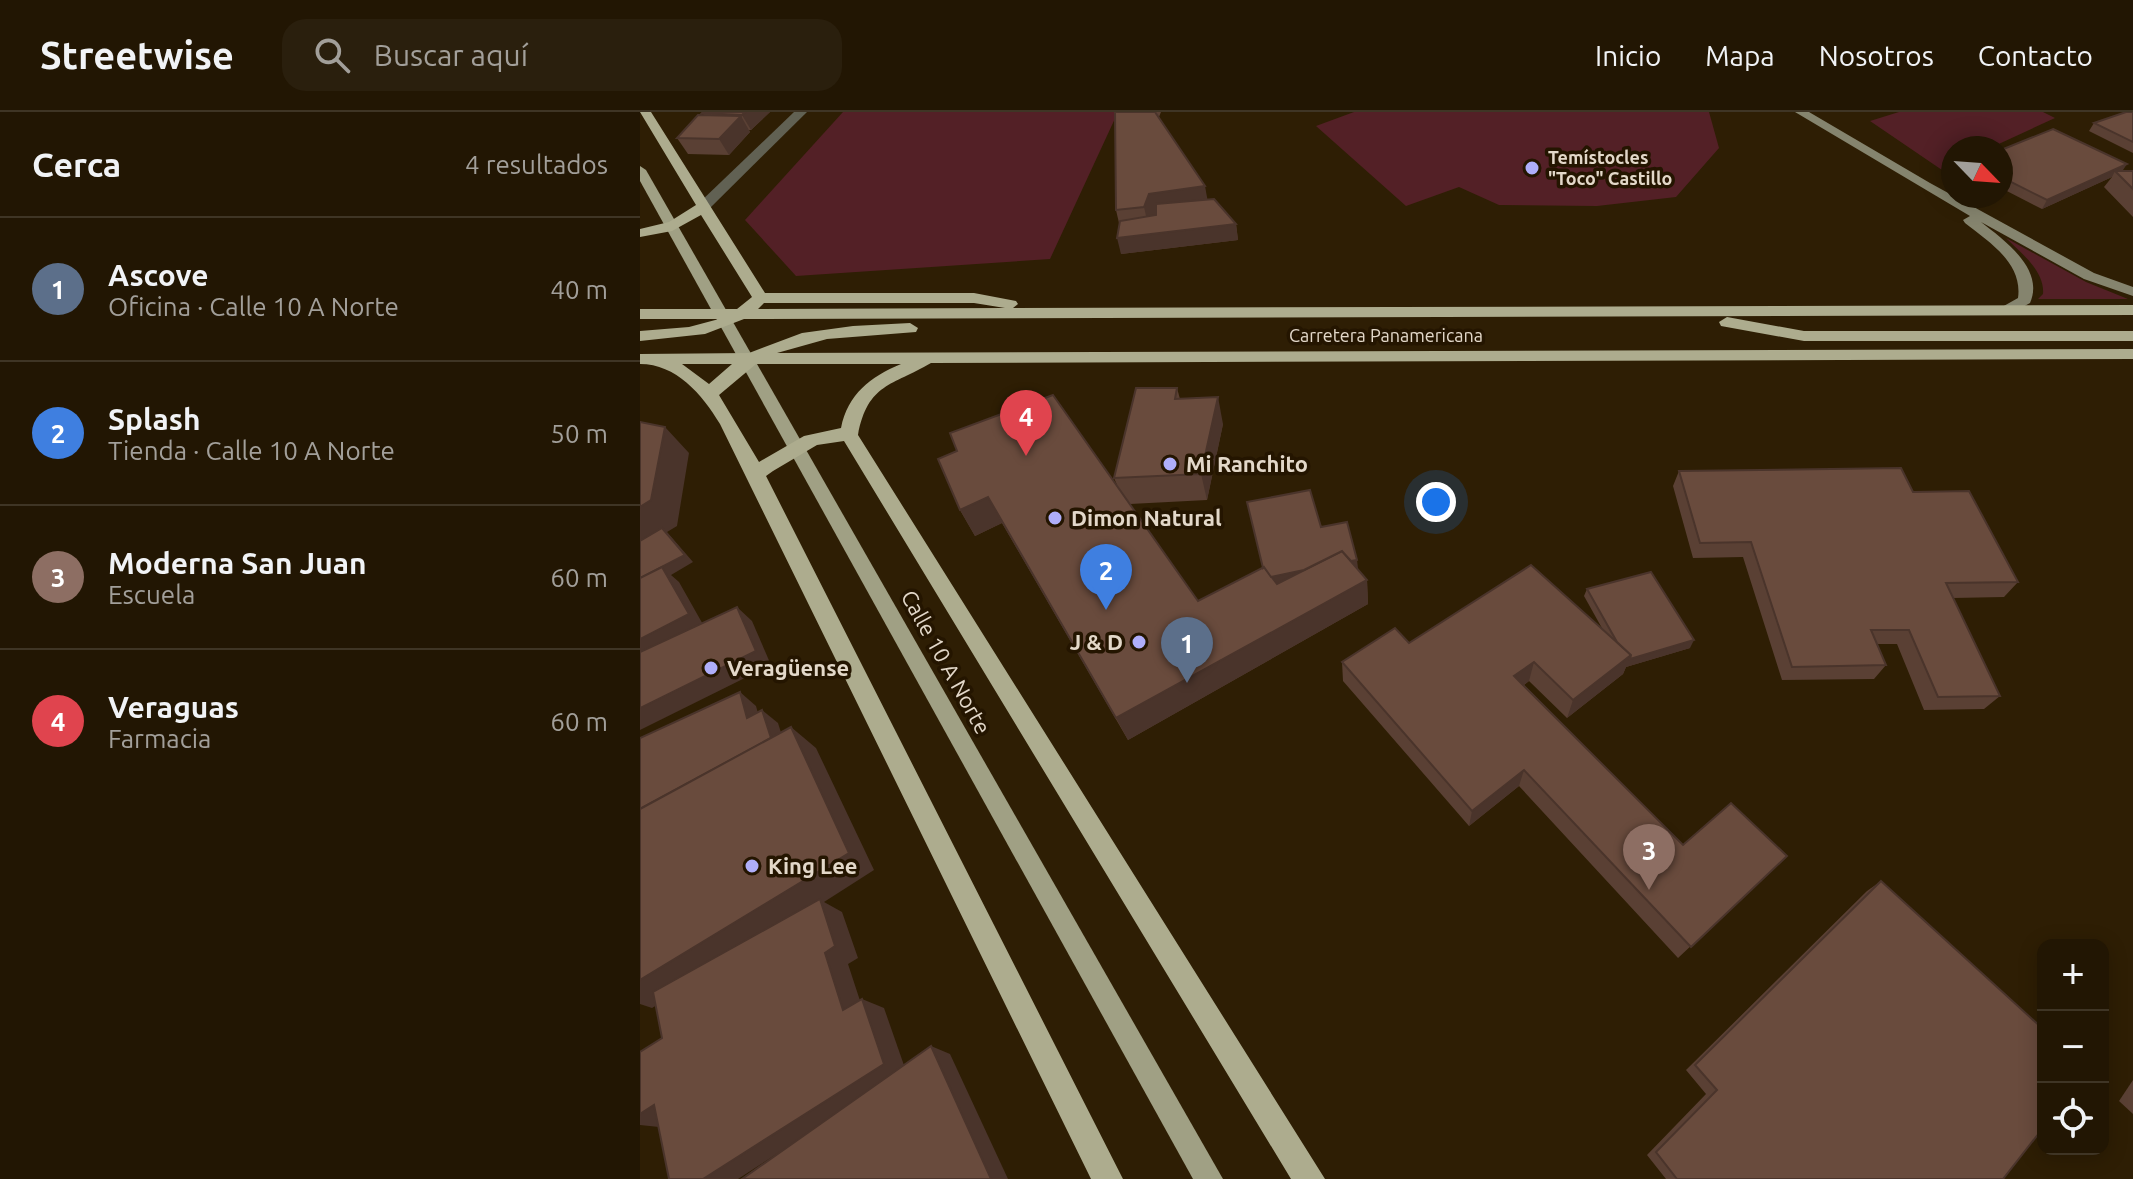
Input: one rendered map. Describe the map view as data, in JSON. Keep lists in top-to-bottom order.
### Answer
{
  "streets": {
    "highway": ["Carretera Panamericana"],
    "main road": ["Calle 10 A Norte"]
  },
  "places": [
    "Temístocles \"Toco\" Castillo",
    "Mi Ranchito",
    "Dimon Natural",
    "J & D",
    "Veragüense",
    "King Lee"
  ],
  "north": "bottom right",
  "page": {
    "header": "Streetwise",
    "search": "Buscar aquí",
    "nav": [
      "Inicio",
      "Mapa",
      "Nosotros",
      "Contacto"
    ],
    "heading": ["Cerca", "4 resultados"],
    "list": [
      {
        "mark": "1",
        "name": "Ascove",
        "note": "Oficina · Calle 10 A Norte",
        "value": "40 m"
      },
      {
        "mark": "2",
        "name": "Splash",
        "note": "Tienda · Calle 10 A Norte",
        "value": "50 m"
      },
      {
        "mark": "3",
        "name": "Moderna San Juan",
        "note": "Escuela",
        "value": "60 m"
      },
      {
        "mark": "4",
        "name": "Veraguas",
        "note": "Farmacia",
        "value": "60 m"
      }
    ],
    "pins": [
      "4",
      "2",
      "1",
      "3"
    ],
    "map_buttons": ["+", "−"]
  }
}
